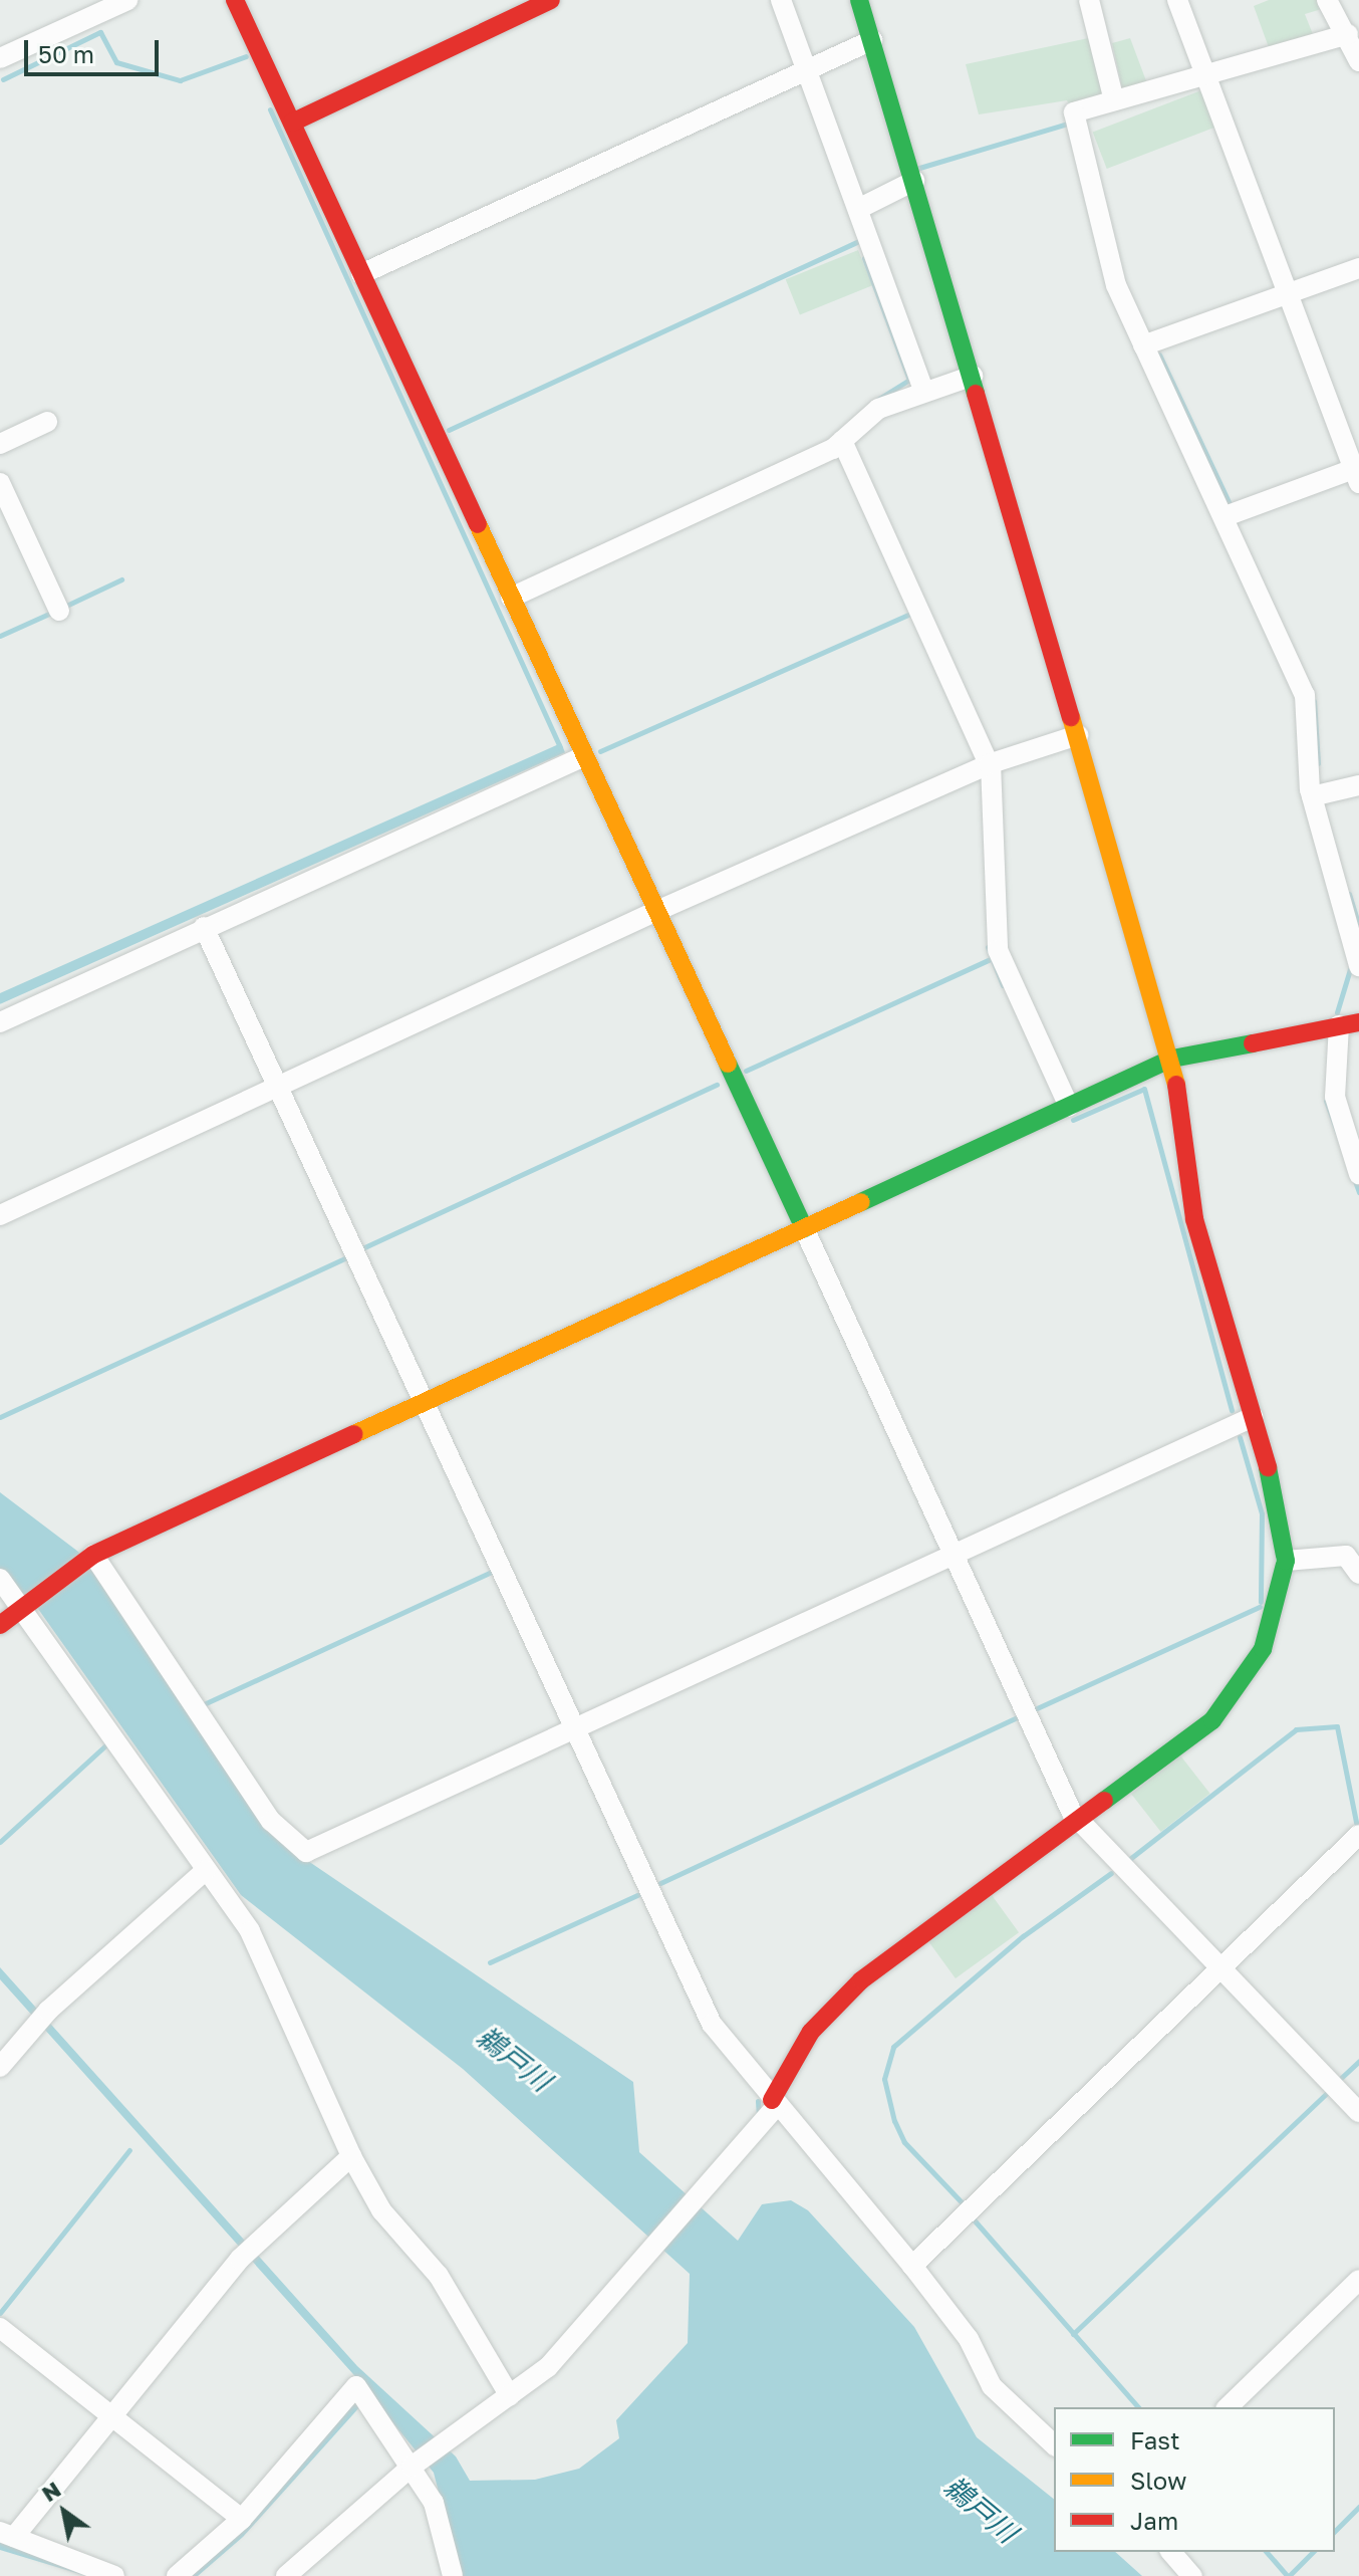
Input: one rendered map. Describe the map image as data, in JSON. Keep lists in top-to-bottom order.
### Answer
{
  "water": ["鵜戸川"],
  "legend": ["Fast", "Slow", "Jam"],
  "scale_bar": "50 m",
  "north": "top left"
}
